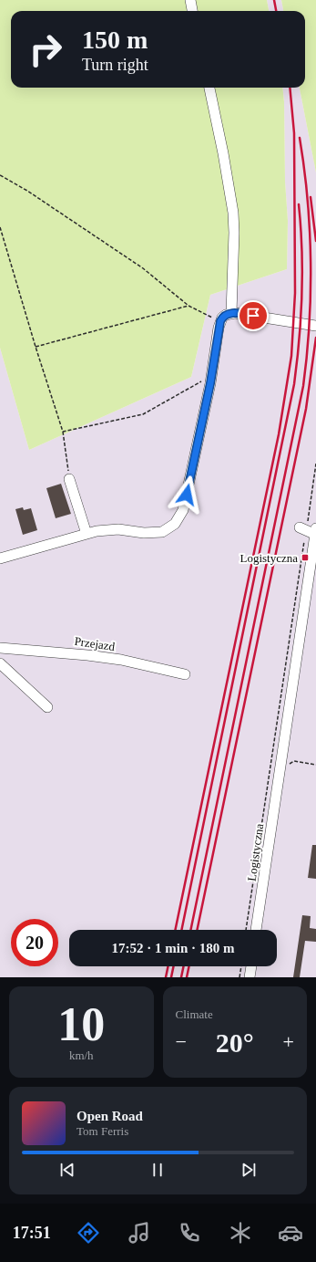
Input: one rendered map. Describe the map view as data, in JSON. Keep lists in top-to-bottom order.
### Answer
{
  "streets": {
    "street": ["Przejazd", "Logistyczna"]
  },
  "places": {
    "transit": ["Logistyczna"]
  },
  "page": {
    "turn": ["150 m", "Turn right"],
    "limit": "20",
    "trip": "17:52 · 1 min · 180 m",
    "tile": [
      ["10", "km/h"],
      "Climate"
    ],
    "heat": ["−", "20°", "+"],
    "song": ["Open Road", "Tom Ferris"],
    "tabs": "17:51"
  }
}
